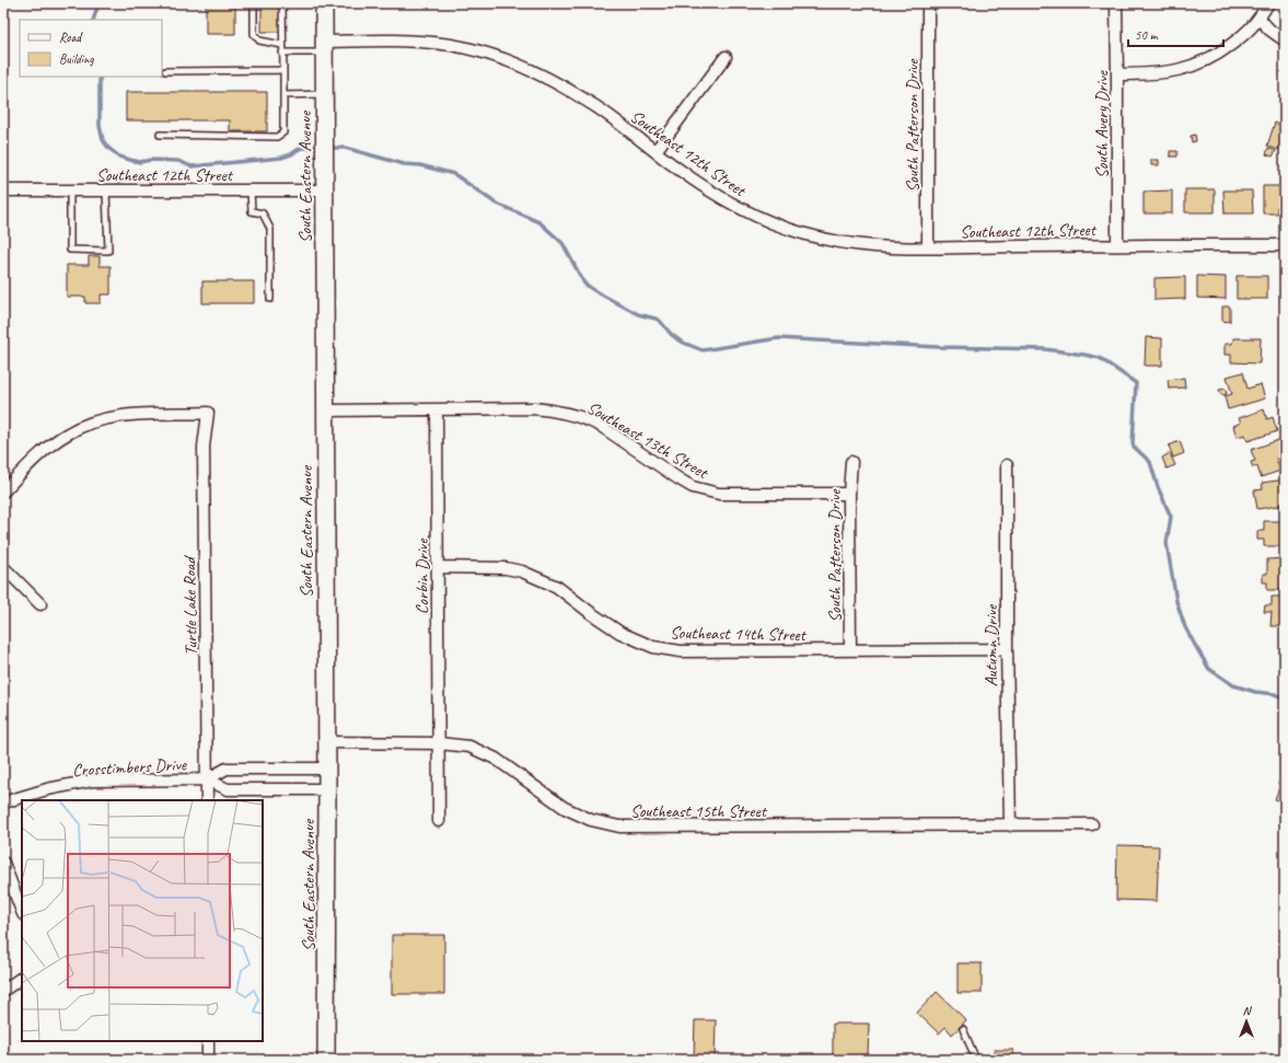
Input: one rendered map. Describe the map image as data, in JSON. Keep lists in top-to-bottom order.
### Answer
{
  "streets": {
    "main road": ["South Eastern Avenue"],
    "street": [
      "South Avery Drive",
      "South Patterson Drive",
      "Southeast 12th Street",
      "Southeast 13th Street",
      "Corbin Drive",
      "Turtle Lake Road",
      "Southeast 14th Street",
      "Autumn Drive",
      "Crosstimbers Drive",
      "Southeast 15th Street"
    ]
  },
  "crossings": [
    ["South Avery Drive", "Southeast 12th Street"],
    ["South Patterson Drive", "Southeast 12th Street"],
    ["South Patterson Drive", "Southeast 13th Street"],
    ["South Patterson Drive", "Southeast 14th Street"],
    ["Southeast 12th Street", "South Eastern Avenue"],
    ["South Eastern Avenue", "Southeast 13th Street"],
    ["South Eastern Avenue", "Crosstimbers Drive"],
    ["South Eastern Avenue", "Southeast 15th Street"],
    ["Southeast 13th Street", "Corbin Drive"],
    ["Corbin Drive", "Southeast 14th Street"],
    ["Corbin Drive", "Southeast 15th Street"],
    ["Turtle Lake Road", "Crosstimbers Drive"],
    ["Southeast 14th Street", "Autumn Drive"],
    ["Autumn Drive", "Southeast 15th Street"]
  ],
  "legend": ["Road", "Building"],
  "scale_bar": "50 m",
  "north": "top"
}
